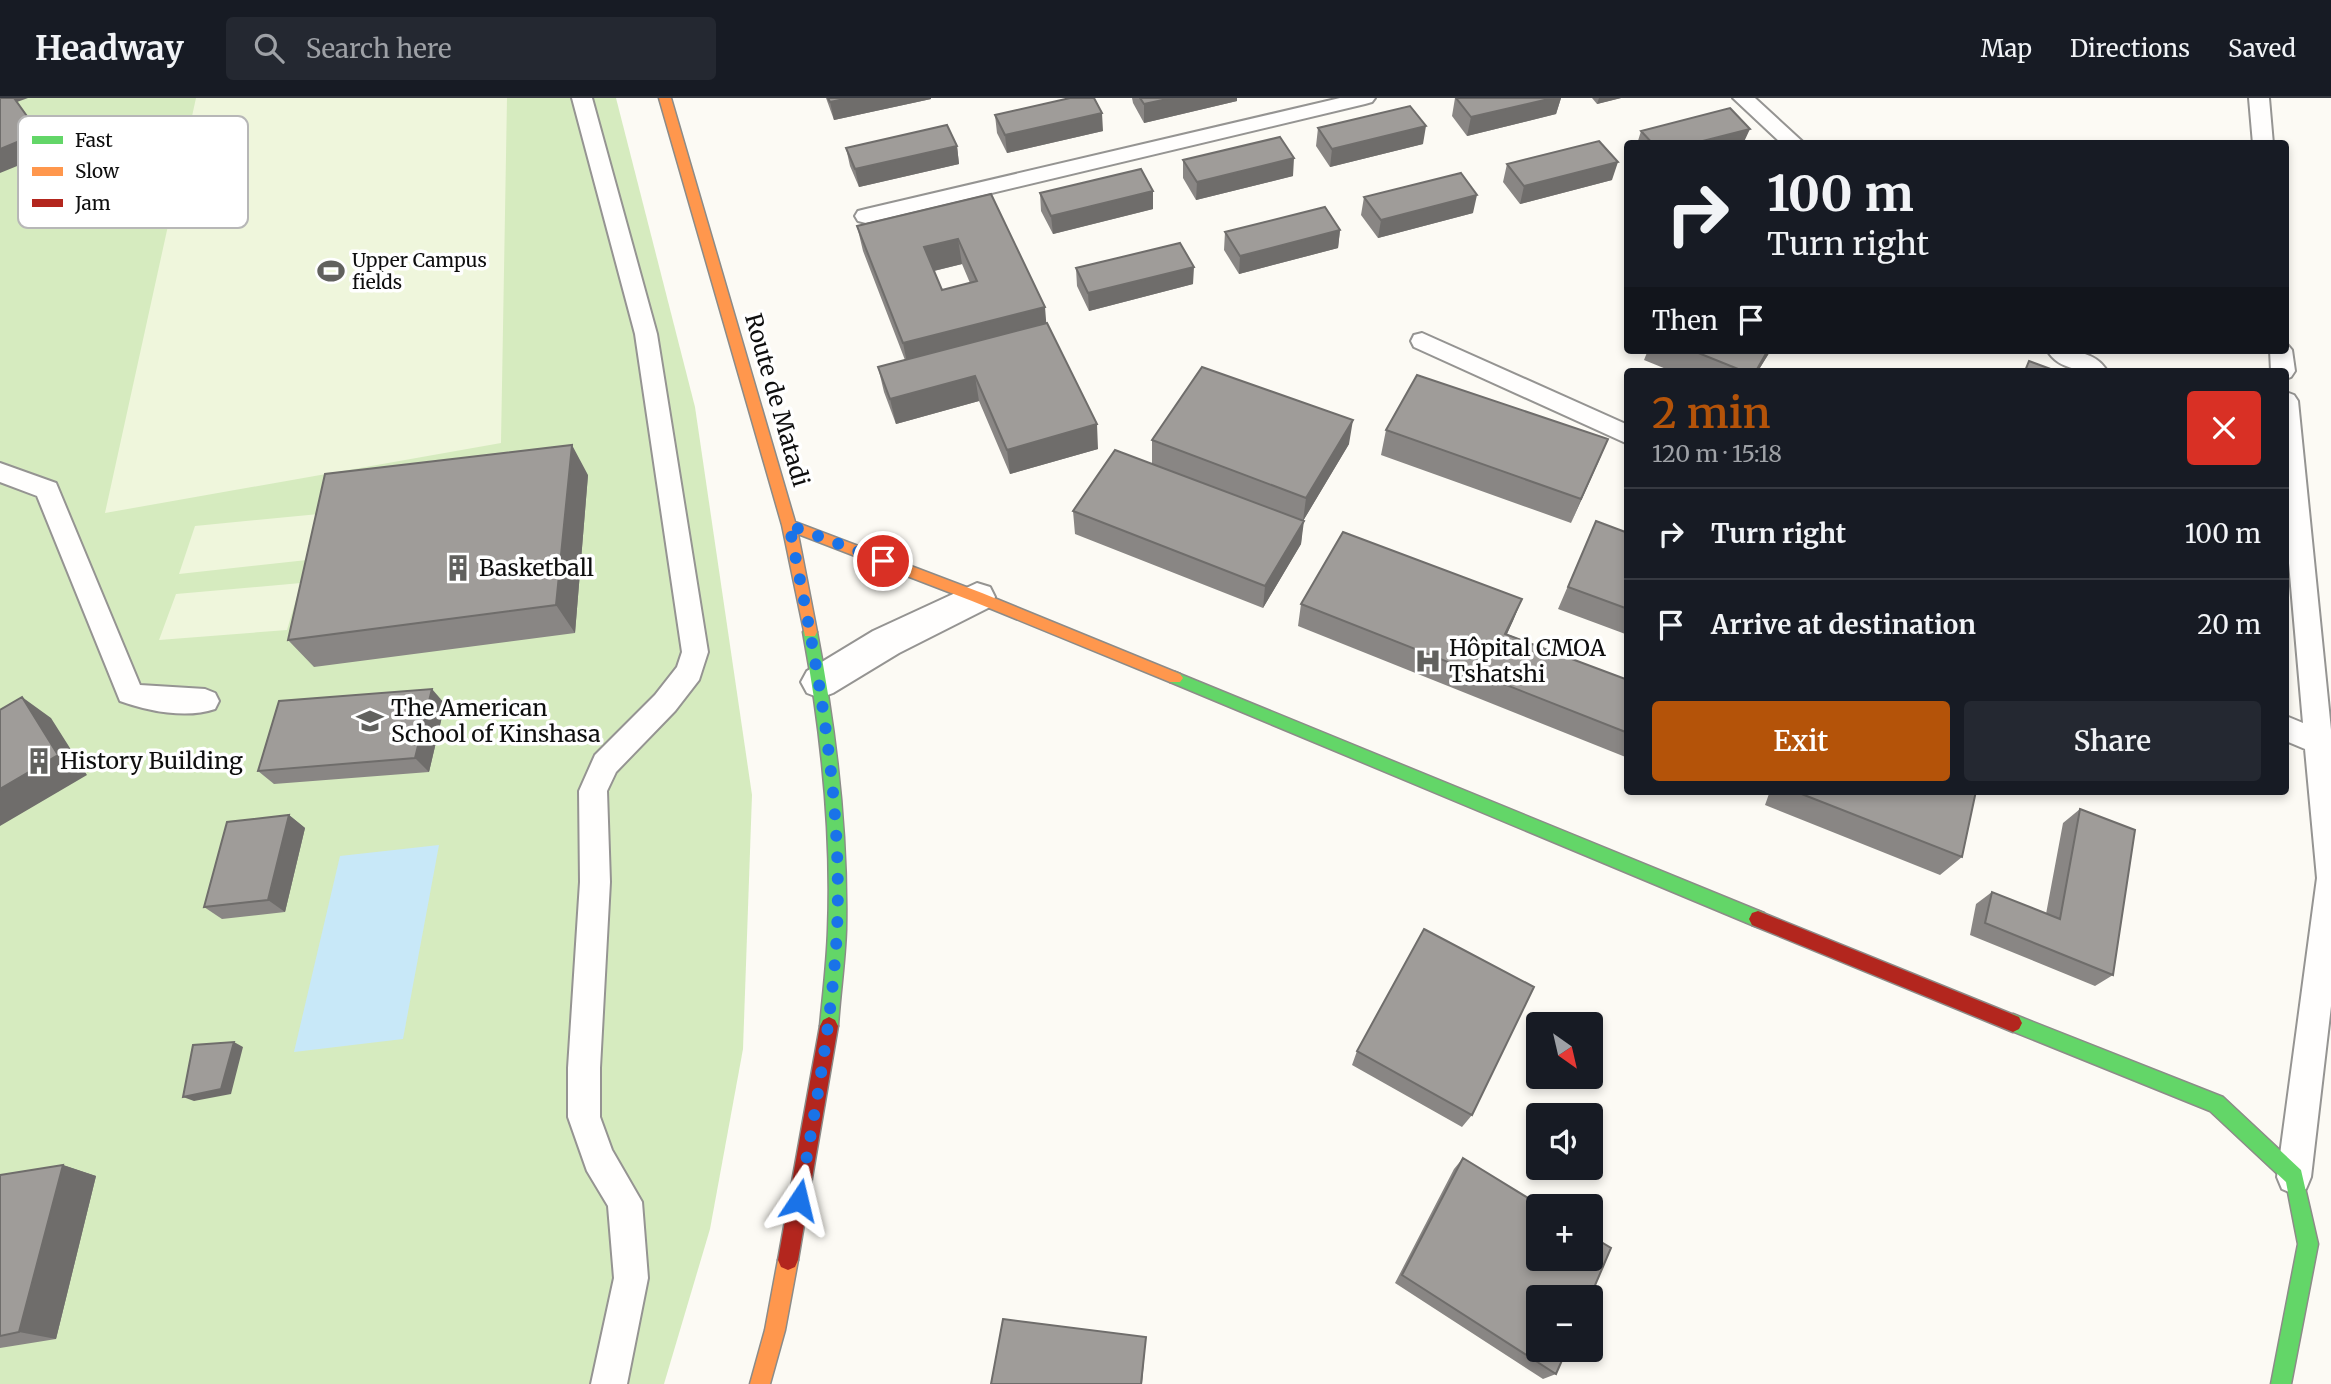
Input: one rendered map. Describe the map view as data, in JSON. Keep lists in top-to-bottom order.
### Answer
{
  "streets": {
    "main road": ["Route de Matadi"]
  },
  "places": {
    "sports": ["Upper Campus fields"],
    "building": ["Basketball", "History Building"],
    "hospital": ["Hôpital CMOA Tshatshi"],
    "school or university": ["The American School of Kinshasa"]
  },
  "legend": ["Fast", "Slow", "Jam"],
  "north": "bottom right",
  "page": {
    "header": "Headway",
    "search": "Search here",
    "nav": ["Map", "Directions", "Saved"],
    "turn": ["100 m", "Turn right"],
    "then": "Then",
    "heading": ["2 min", "120 m · 15:18"],
    "list": [
      {
        "name": "Turn right",
        "value": "100 m"
      },
      {
        "name": "Arrive at destination",
        "value": "20 m"
      }
    ],
    "buttons": ["Exit", "Share"],
    "map_buttons": ["+", "−"]
  }
}
